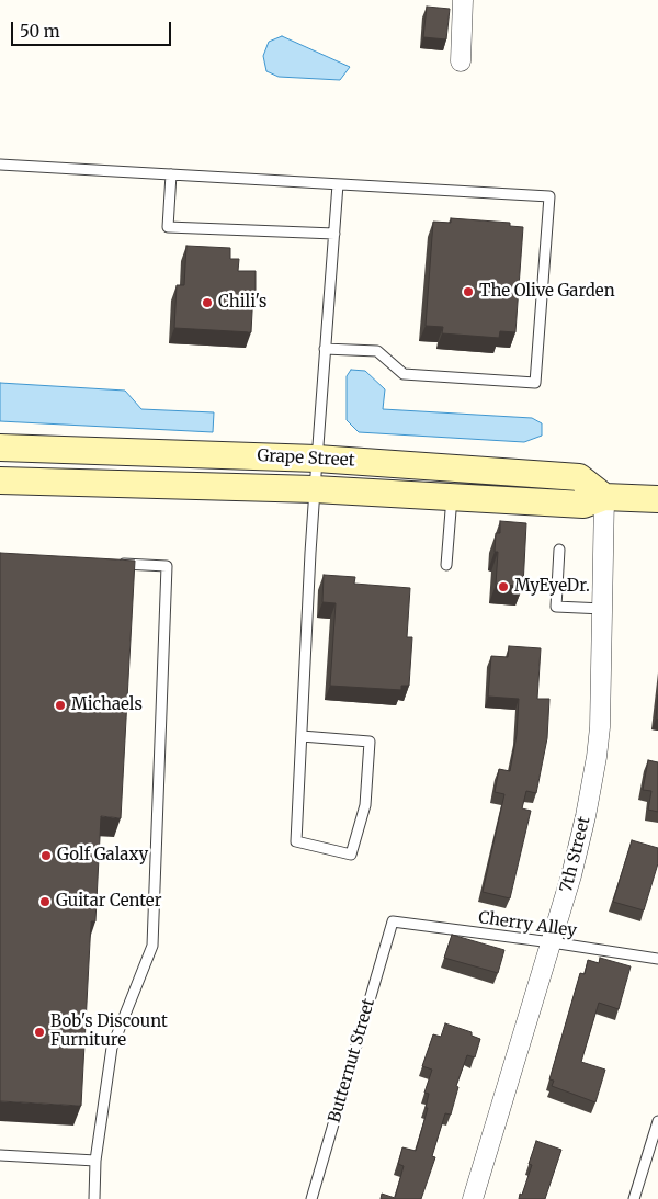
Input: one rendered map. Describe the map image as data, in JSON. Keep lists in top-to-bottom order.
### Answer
{
  "streets": {
    "main road": ["Grape Street"],
    "street": ["7th Street"],
    "lane": ["Cherry Alley", "Butternut Street"]
  },
  "crossings": [
    ["Grape Street", "7th Street"],
    ["7th Street", "Cherry Alley"],
    ["Cherry Alley", "Butternut Street"]
  ],
  "places": [
    "The Olive Garden",
    "Chili's",
    "MyEyeDr.",
    "Michaels",
    "Golf Galaxy",
    "Guitar Center",
    "Bob's Discount Furniture"
  ],
  "scale_bar": "50 m"
}
